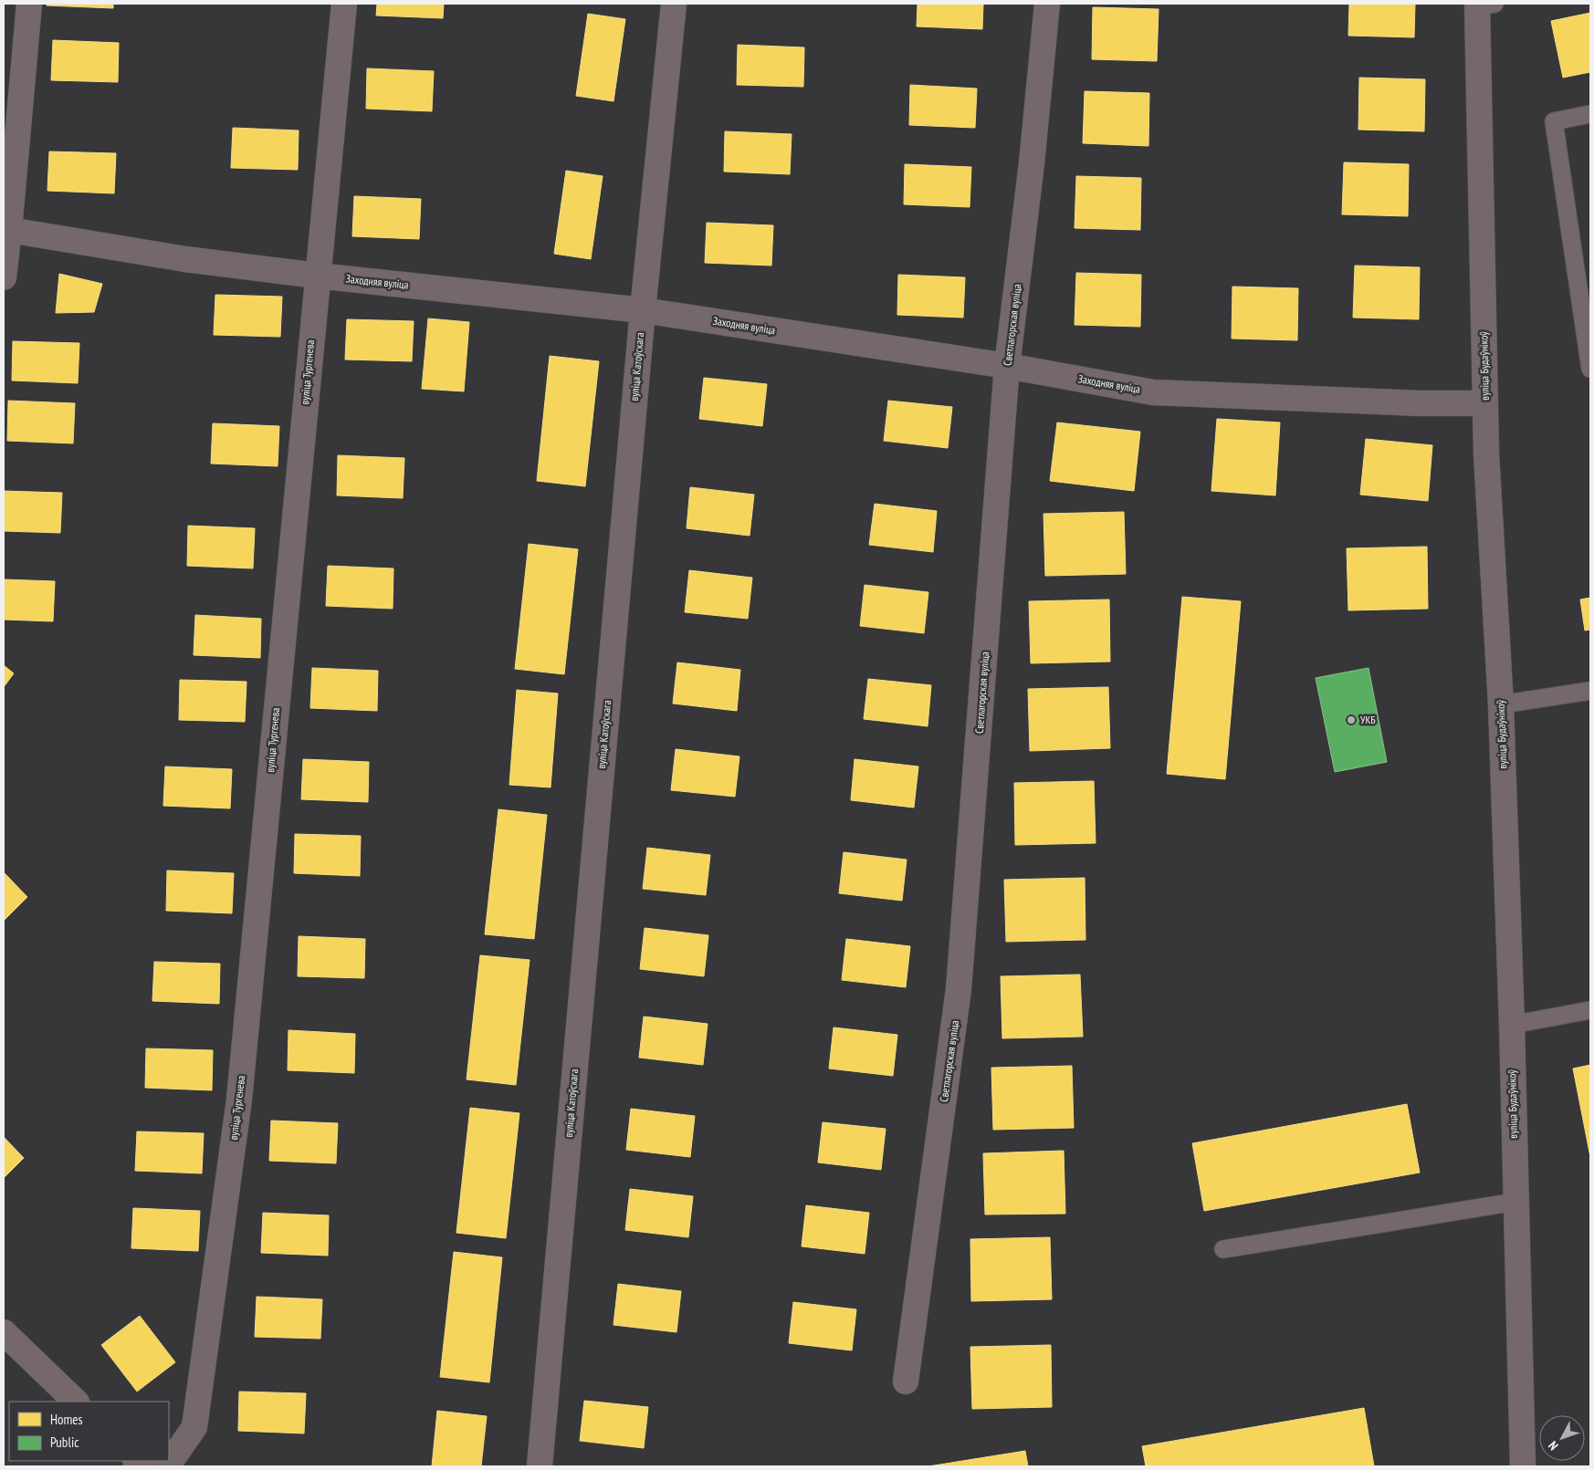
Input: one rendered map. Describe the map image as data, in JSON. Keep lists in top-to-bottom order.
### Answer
{
  "streets": {
    "street": [
      "Заходняя вуліца",
      "Светлагорская вуліца",
      "вуліца Будаўнікоў",
      "вуліца Катоўскага",
      "вуліца Тургенева"
    ]
  },
  "crossings": [
    ["Заходняя вуліца", "Светлагорская вуліца"],
    ["Заходняя вуліца", "вуліца Будаўнікоў"],
    ["Заходняя вуліца", "вуліца Катоўскага"],
    ["Заходняя вуліца", "вуліца Тургенева"]
  ],
  "places": ["УКБ"],
  "legend": ["Homes", "Public"],
  "north": "bottom left"
}
